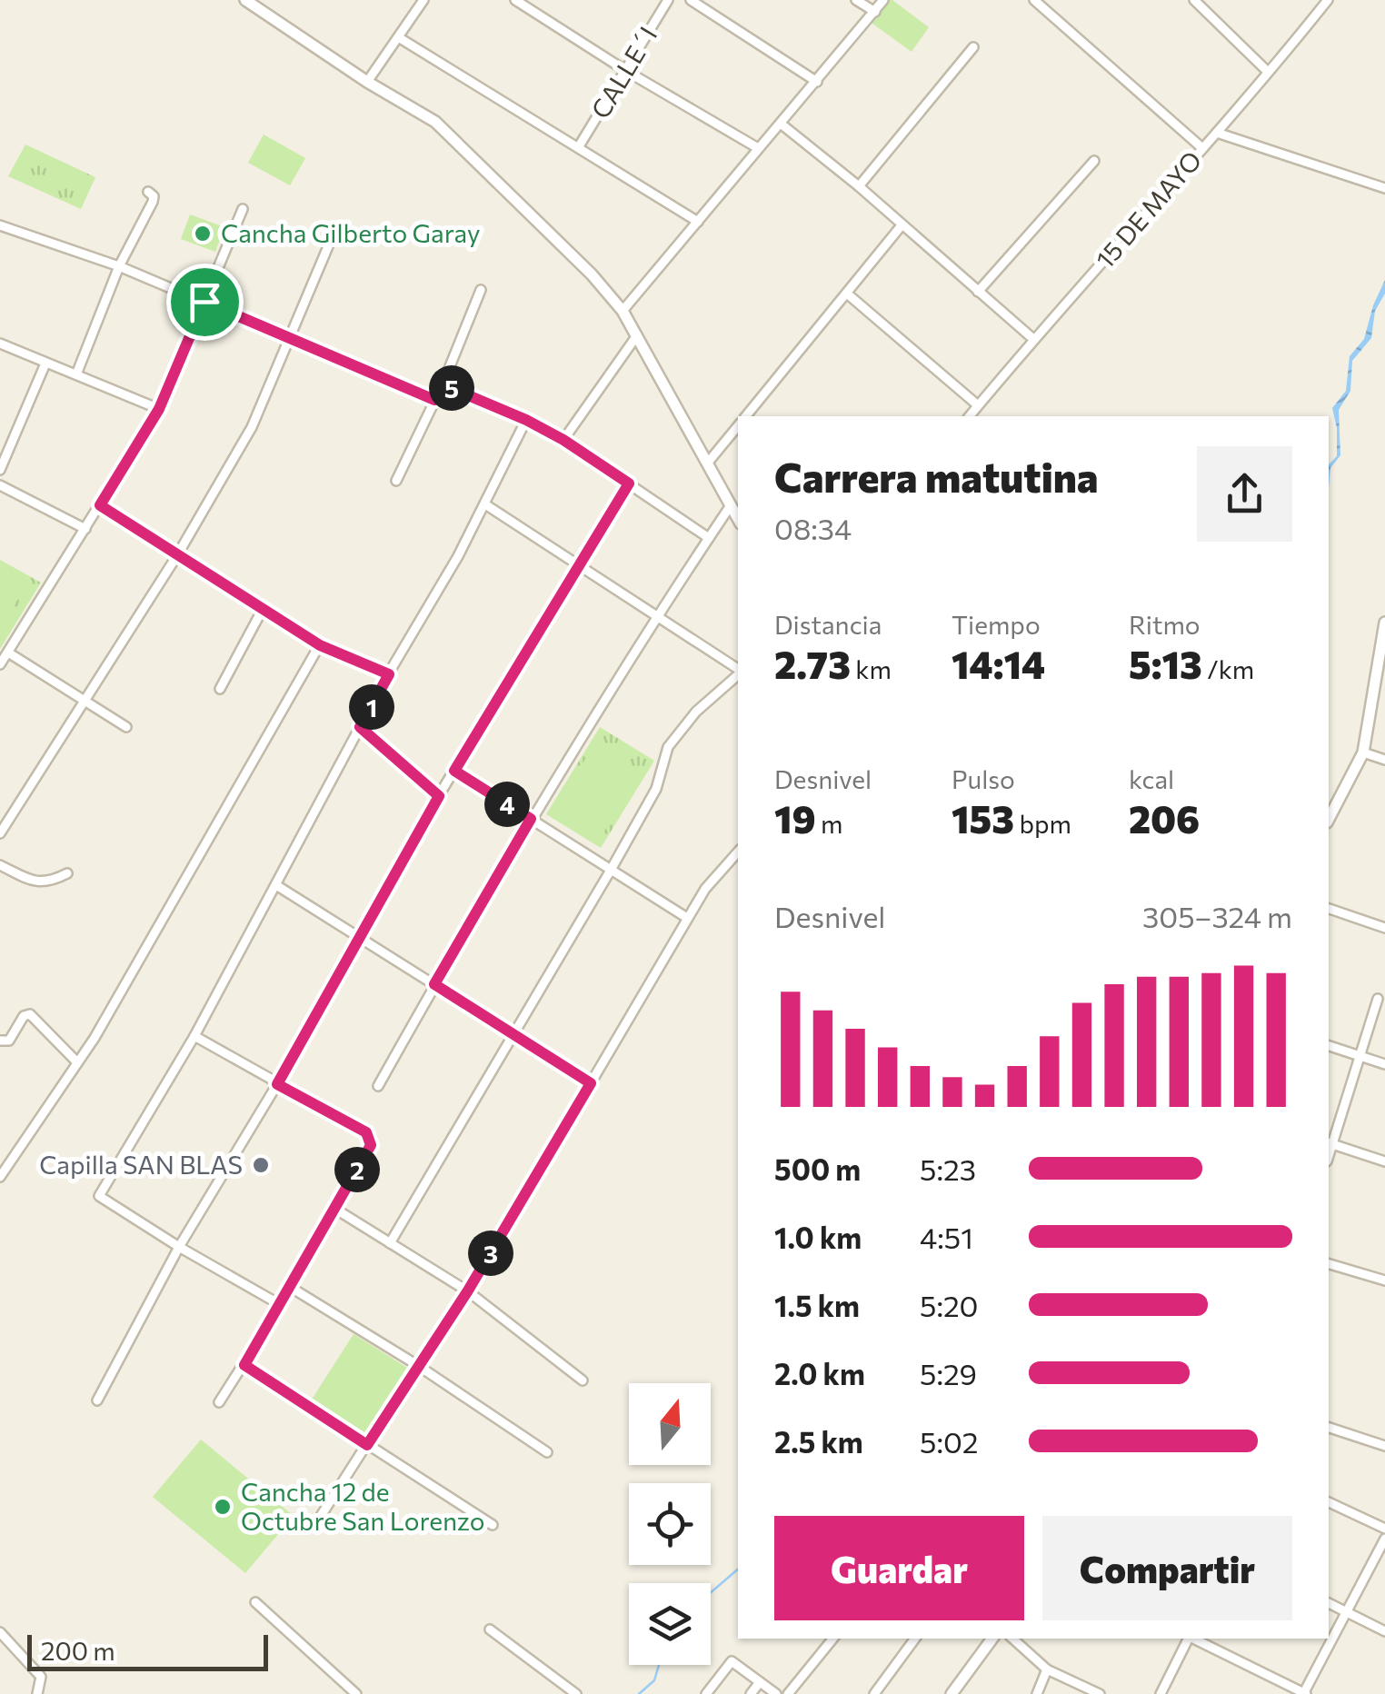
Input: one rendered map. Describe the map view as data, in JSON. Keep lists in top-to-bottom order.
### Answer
{
  "streets": {
    "street": ["CALLE´I", "15 DE MAYO"]
  },
  "places": ["Cancha Gilberto Garay", "Capilla SAN BLAS", "Cancha 12 de Octubre San Lorenzo"],
  "scale_bar": "200 m",
  "north": "top",
  "page": {
    "pins": [
      "5",
      "1",
      "4",
      "2",
      "3"
    ],
    "heading": ["Carrera matutina", "08:34"],
    "stats": [
      ["Distancia", "2.73 km"],
      ["Tiempo", "14:14"],
      ["Ritmo", "5:13 /km"],
      ["Desnivel", "19 m"],
      ["Pulso", "153 bpm"],
      ["kcal", "206"]
    ],
    "chart": ["Desnivel", "305–324 m"],
    "list": [
      {
        "name": "500 m",
        "note": "5:23"
      },
      {
        "name": "1.0 km",
        "note": "4:51"
      },
      {
        "name": "1.5 km",
        "note": "5:20"
      },
      {
        "name": "2.0 km",
        "note": "5:29"
      },
      {
        "name": "2.5 km",
        "note": "5:02"
      }
    ],
    "buttons": ["Guardar", "Compartir"],
    "scale": "200 m"
  }
}
